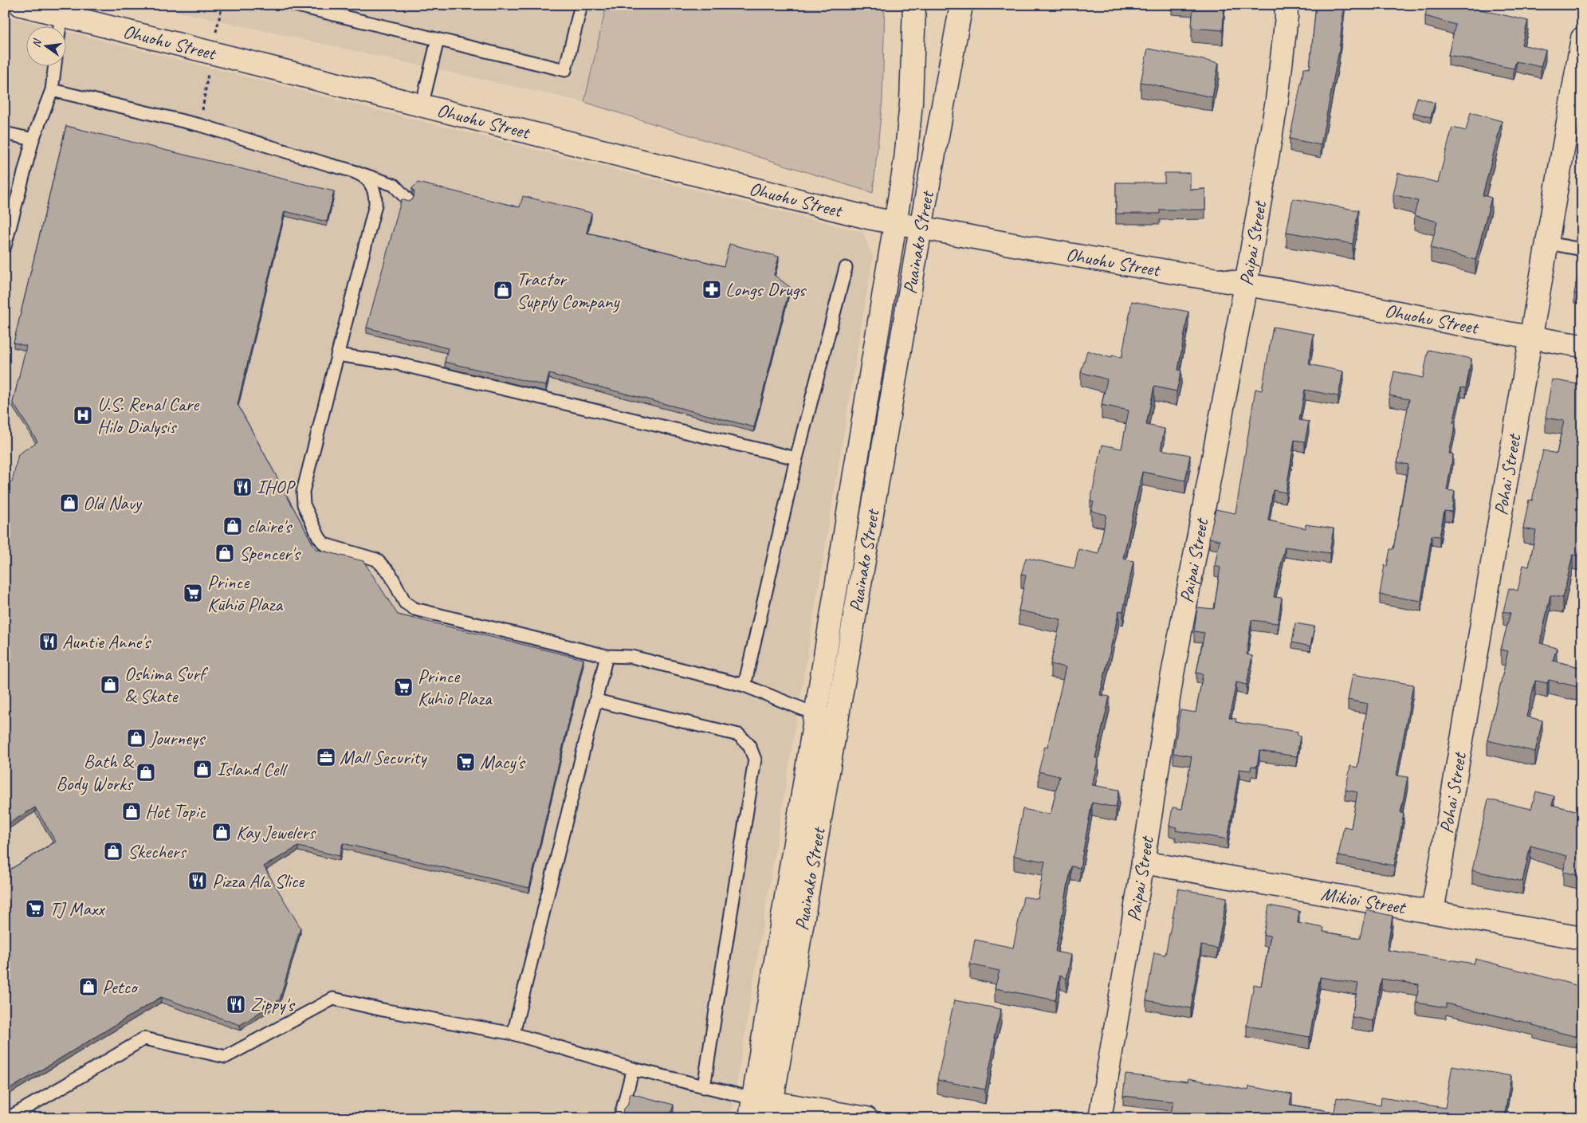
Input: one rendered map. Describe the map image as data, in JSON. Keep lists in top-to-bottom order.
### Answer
{
  "streets": {
    "street": [
      "Ohuohu Street",
      "Puainako Street",
      "Paipai Street",
      "Pohai Street",
      "Mikioi Street"
    ]
  },
  "crossings": [
    ["Ohuohu Street", "Puainako Street"],
    ["Ohuohu Street", "Paipai Street"],
    ["Ohuohu Street", "Pohai Street"],
    ["Paipai Street", "Mikioi Street"],
    ["Pohai Street", "Mikioi Street"]
  ],
  "places": {
    "pharmacy": ["Longs Drugs"],
    "shop": [
      "Tractor Supply Company",
      "Old Navy",
      "claire's",
      "Spencer's",
      "Oshima Surf & Skate",
      "Journeys",
      "Island Cell",
      "Bath & Body Works",
      "Hot Topic",
      "Kay Jewelers",
      "Skechers",
      "Petco"
    ],
    "hospital": ["U.S. Renal Care Hilo Dialysis"],
    "restaurant": [
      "IHOP",
      "Auntie Anne's",
      "Pizza Ala Slice",
      "Zippy's"
    ],
    "supermarket": [
      "Prince Kūhiō Plaza",
      "Prince Kuhio Plaza",
      "Macy's",
      "TJ Maxx"
    ],
    "office": ["Mall Security"]
  },
  "north": "left"
}
